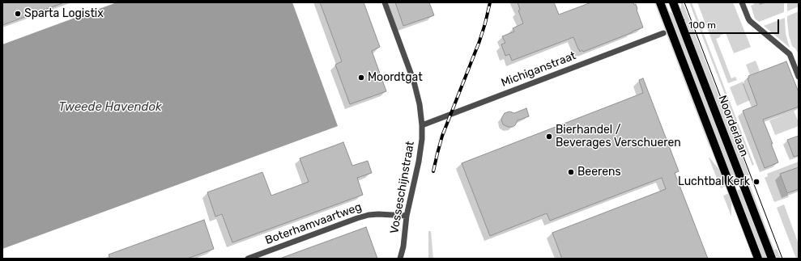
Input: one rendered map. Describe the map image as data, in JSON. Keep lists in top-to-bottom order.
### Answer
{
  "streets": {
    "main road": ["Noorderlaan"],
    "street": ["Michiganstraat", "Vosseschijnstraat", "Boterhamvaartweg"]
  },
  "crossings": [
    ["Michiganstraat", "Vosseschijnstraat"],
    ["Vosseschijnstraat", "Boterhamvaartweg"]
  ],
  "water": ["Tweede Havendok"],
  "places": [
    "Sparta Logistix",
    "Moordtgat",
    "Bierhandel / Beverages Verschueren",
    "Beerens",
    "Luchtbal Kerk"
  ],
  "scale_bar": "100 m"
}
